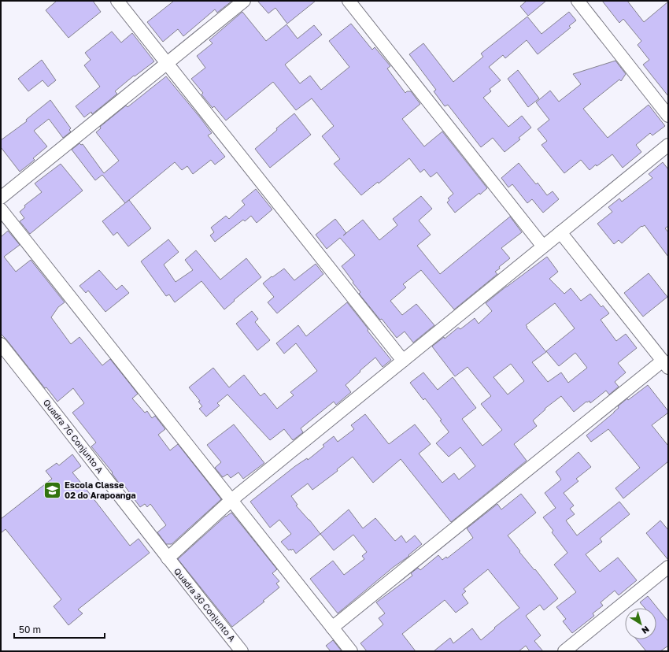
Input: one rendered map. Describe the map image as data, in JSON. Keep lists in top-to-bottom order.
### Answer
{
  "streets": {
    "street": ["Quadra 7G Conjunto A", "Quadra 3G Conjunto A"]
  },
  "crossings": [
    ["Quadra 7G Conjunto A", "Quadra 3G Conjunto A"]
  ],
  "places": {
    "school or university": ["Escola Classe 02 do Arapoanga"]
  },
  "scale_bar": "50 m",
  "north": "bottom right"
}
